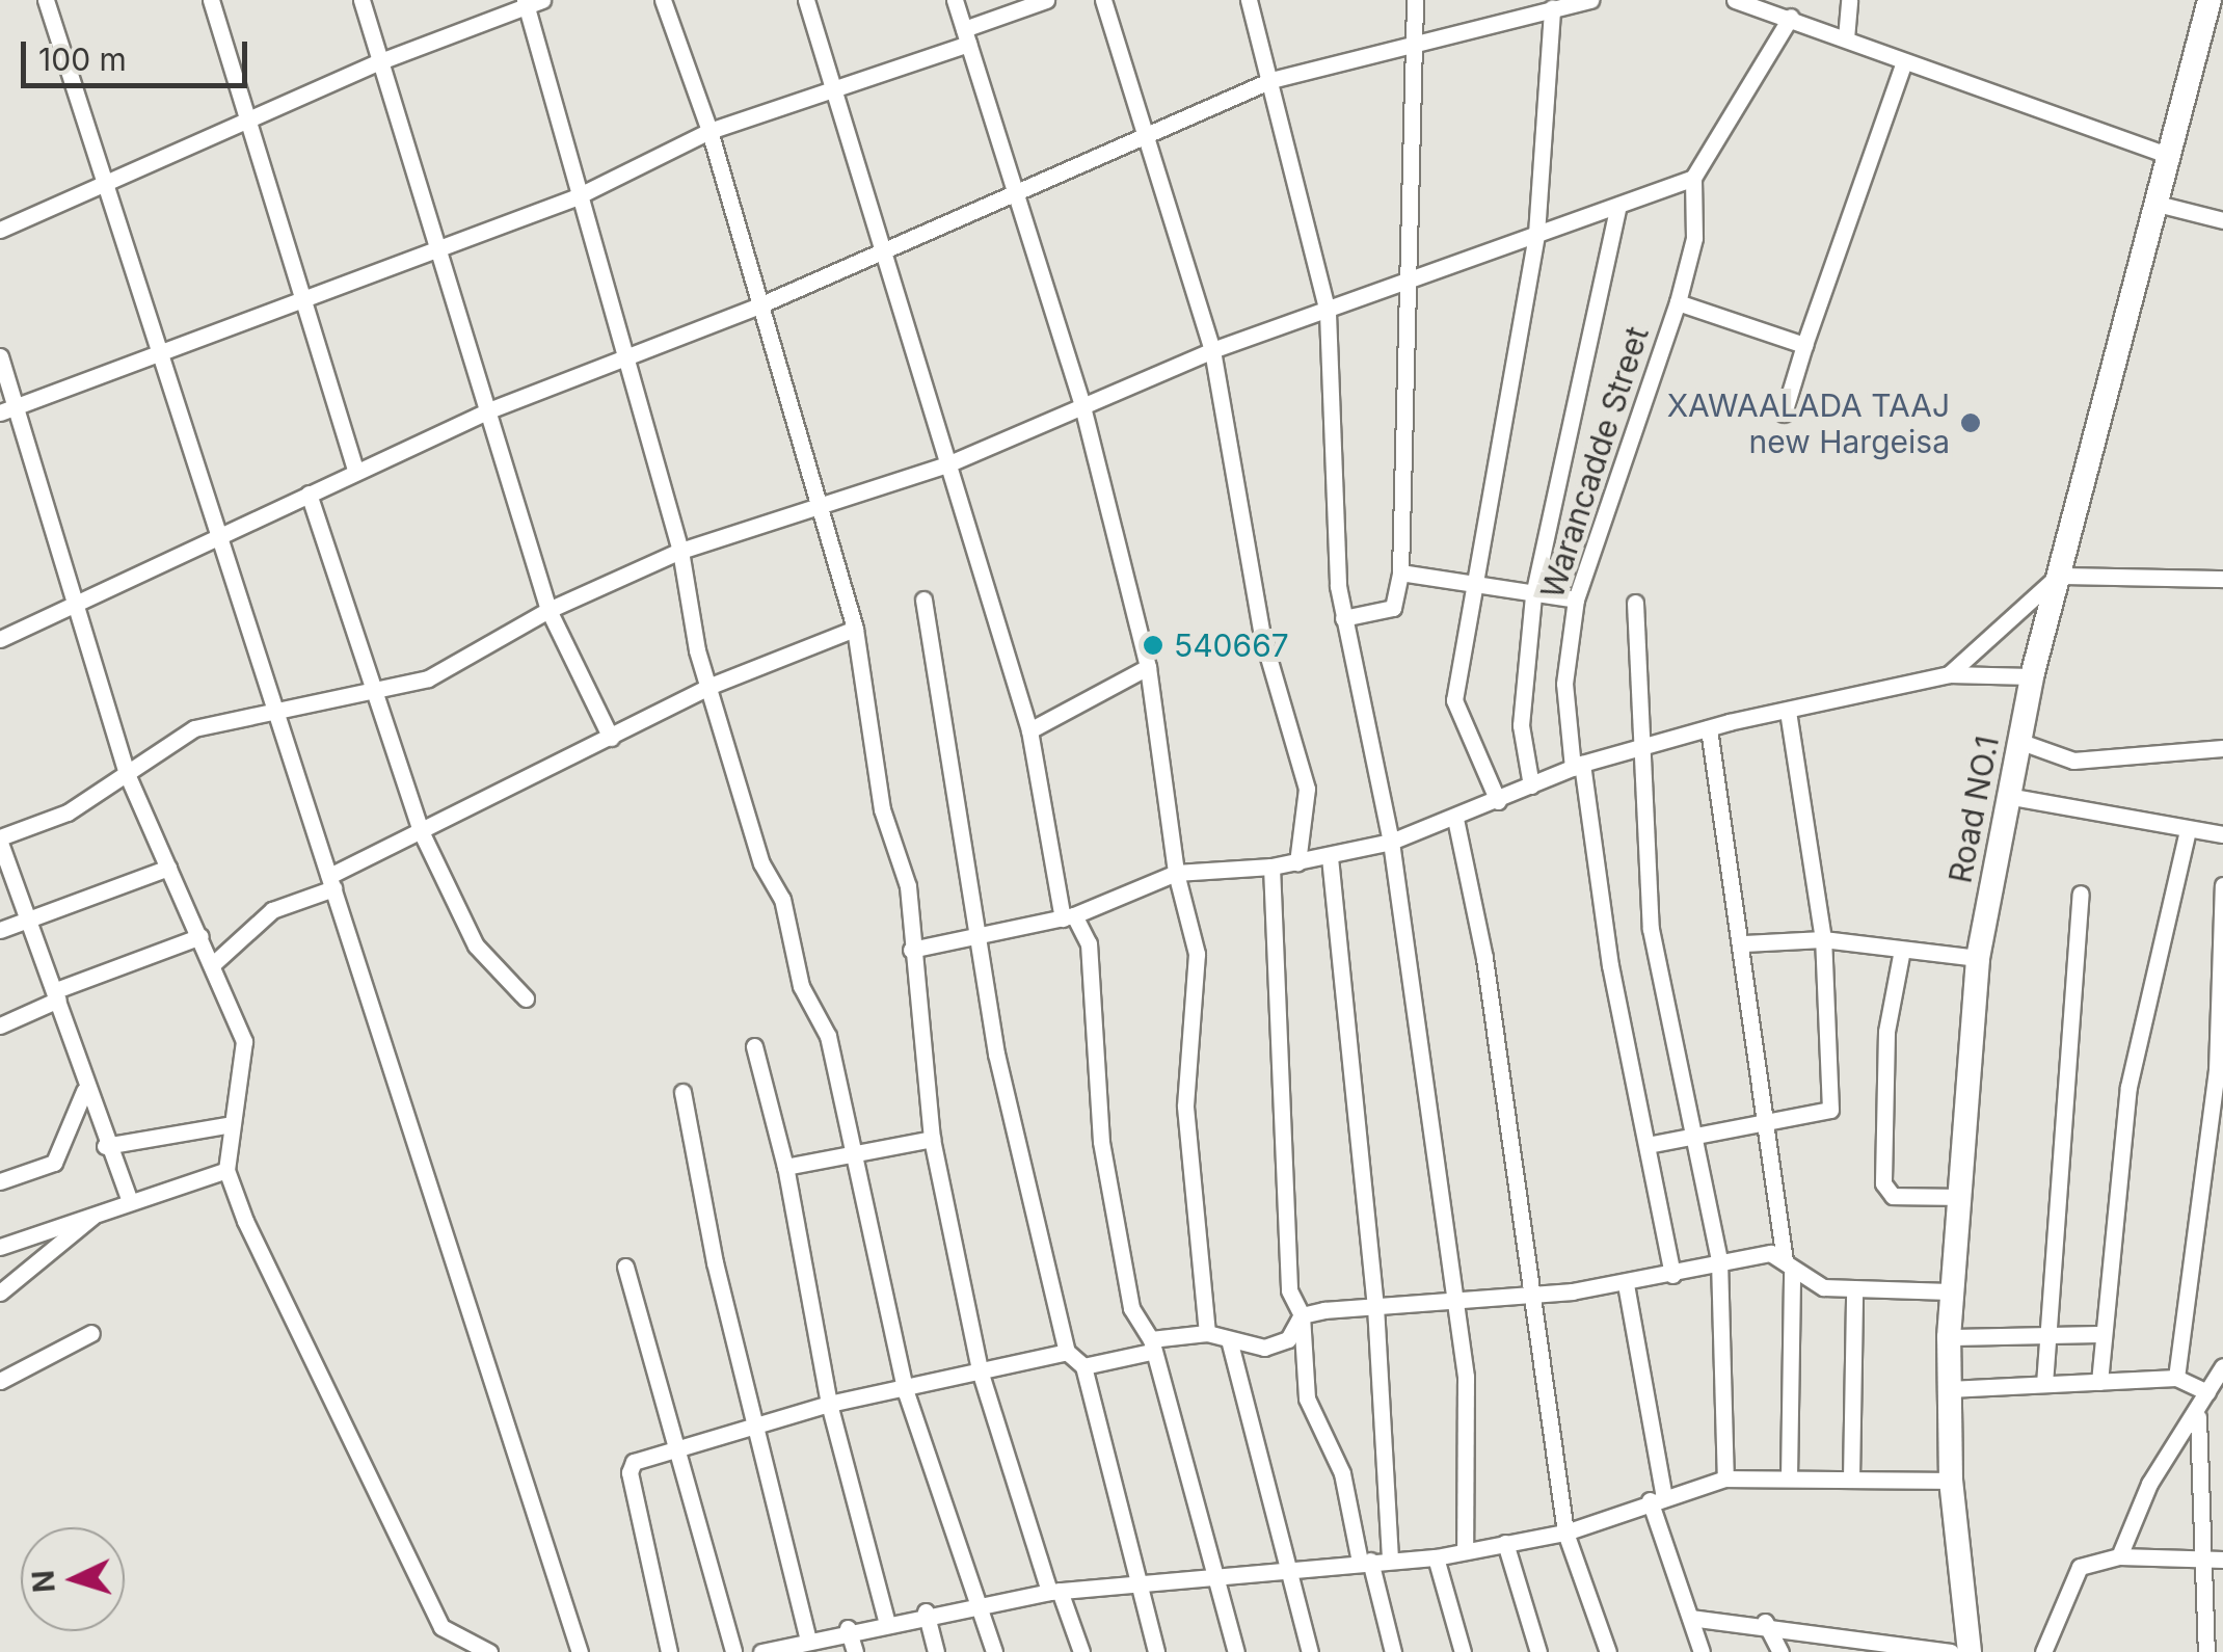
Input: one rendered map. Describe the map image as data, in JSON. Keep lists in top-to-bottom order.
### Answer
{
  "streets": {
    "highway": ["Road NO.1"],
    "street": ["Warancadde Street"]
  },
  "places": ["XAWAALADA TAAJ new Hargeisa", "540667"],
  "scale_bar": "100 m",
  "north": "left"
}
